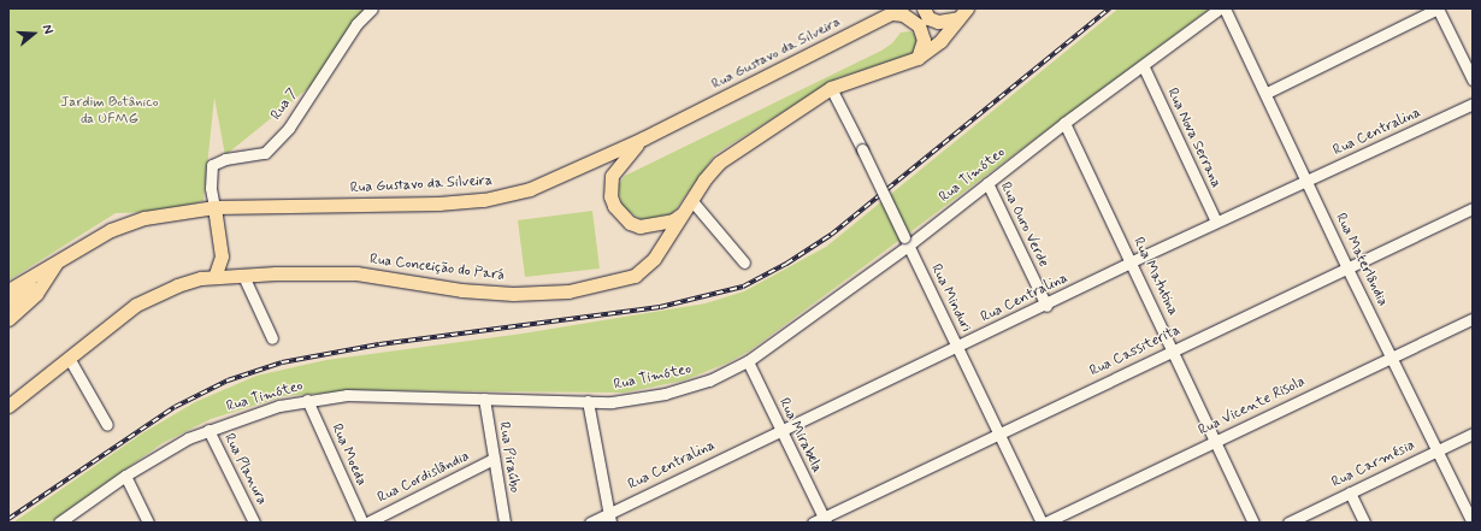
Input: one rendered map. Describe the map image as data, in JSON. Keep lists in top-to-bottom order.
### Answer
{
  "streets": {
    "main road": ["Rua Gustavo da Silveira", "Rua Conceição do Pará"],
    "street": [
      "Rua 7",
      "Rua Centralina",
      "Rua Nova Serrana",
      "Rua Timóteo",
      "Rua Ouro Verde",
      "Rua Materlândia",
      "Rua Matutina",
      "Rua Minduri",
      "Rua Cassiterita",
      "Rua Vicente Risola",
      "Rua Mirabela",
      "Rua Moeda",
      "Rua Piraúbo",
      "Rua Carmésia",
      "Rua Planura",
      "Rua Cordislândia"
    ]
  },
  "crossings": [
    ["Rua Gustavo da Silveira", "Rua 7"],
    ["Rua Centralina", "Rua Nova Serrana"],
    ["Rua Centralina", "Rua Ouro Verde"],
    ["Rua Centralina", "Rua Materlândia"],
    ["Rua Centralina", "Rua Matutina"],
    ["Rua Centralina", "Rua Minduri"],
    ["Rua Centralina", "Rua Mirabela"],
    ["Rua Nova Serrana", "Rua Timóteo"],
    ["Rua Timóteo", "Rua Ouro Verde"],
    ["Rua Timóteo", "Rua Matutina"],
    ["Rua Timóteo", "Rua Minduri"],
    ["Rua Timóteo", "Rua Mirabela"],
    ["Rua Timóteo", "Rua Moeda"],
    ["Rua Timóteo", "Rua Piraúbo"],
    ["Rua Timóteo", "Rua Planura"],
    ["Rua Materlândia", "Rua Cassiterita"],
    ["Rua Materlândia", "Rua Vicente Risola"],
    ["Rua Materlândia", "Rua Carmésia"],
    ["Rua Conceição do Pará", "Rua Minduri"],
    ["Rua Matutina", "Rua Cassiterita"],
    ["Rua Matutina", "Rua Vicente Risola"],
    ["Rua Minduri", "Rua Cassiterita"],
    ["Rua Cassiterita", "Rua Mirabela"],
    ["Rua Piraúbo", "Rua Cordislândia"]
  ],
  "parks": ["Jardim Botânico da UFMG"],
  "north": "right"
}
